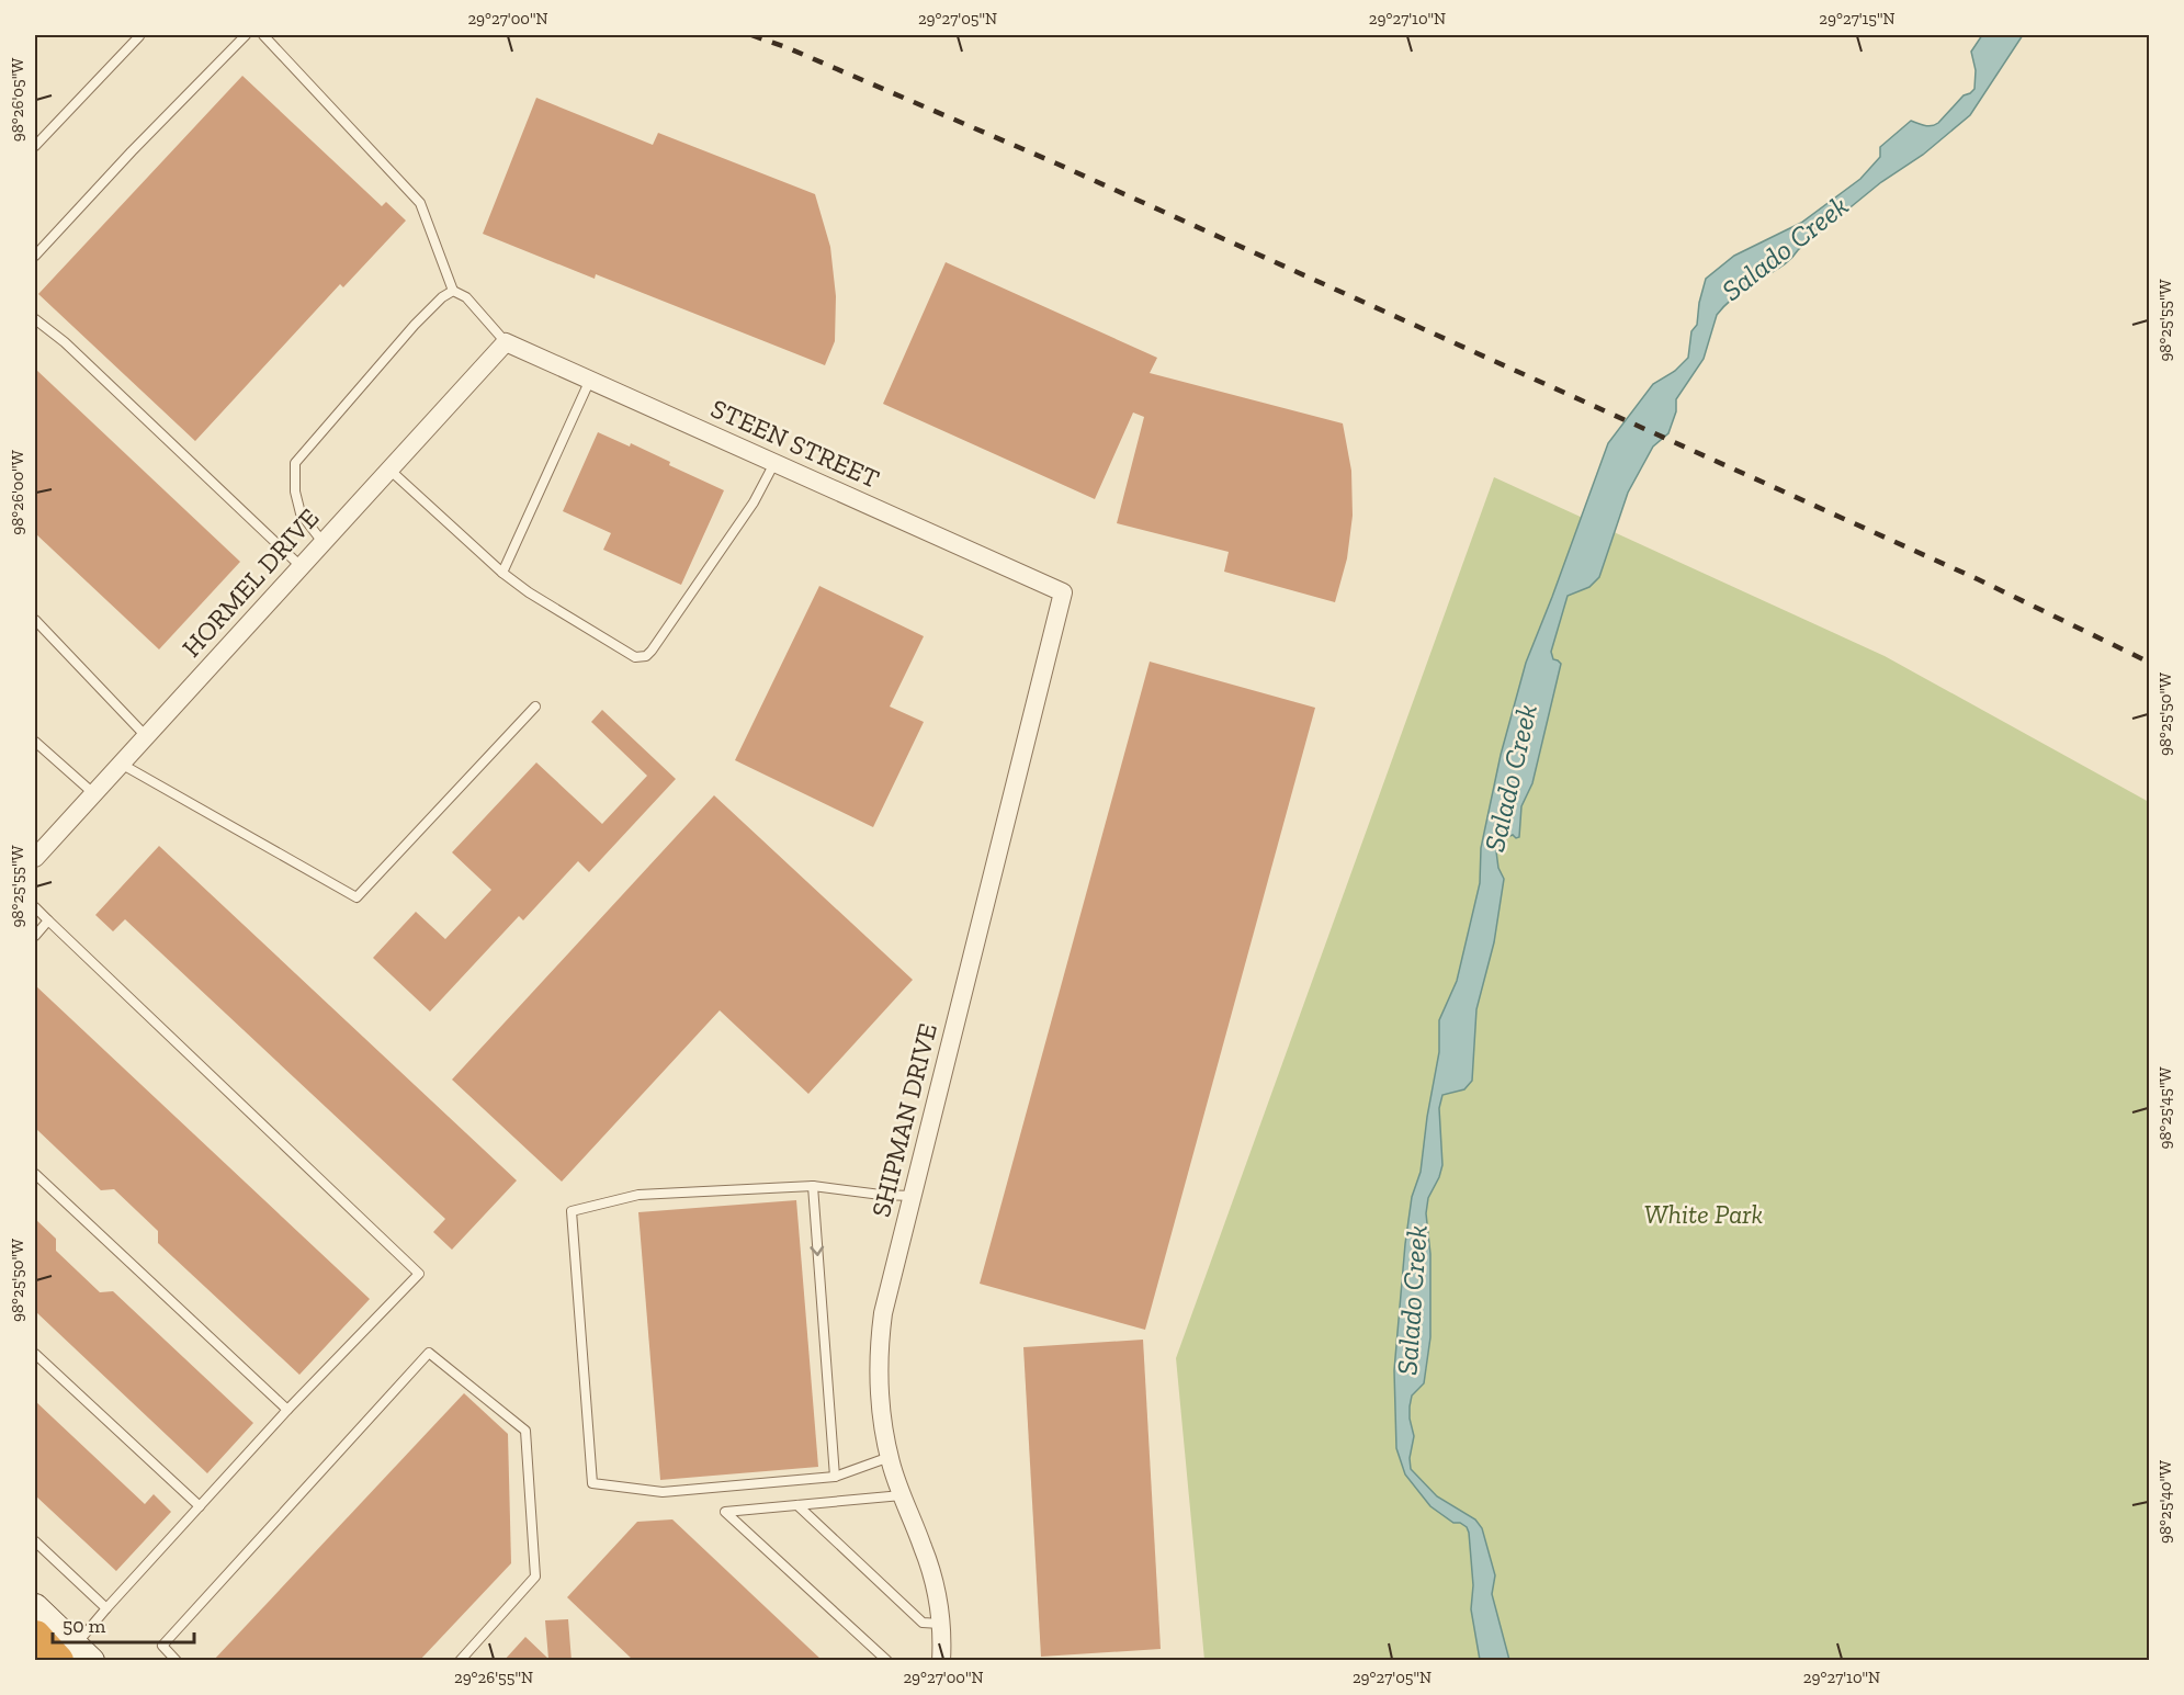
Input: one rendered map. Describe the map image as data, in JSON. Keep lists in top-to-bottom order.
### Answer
{
  "streets": {
    "street": ["STEEN STREET", "HORMEL DRIVE", "SHIPMAN DRIVE"]
  },
  "crossings": [
    ["STEEN STREET", "HORMEL DRIVE"],
    ["STEEN STREET", "SHIPMAN DRIVE"]
  ],
  "water": ["Salado Creek"],
  "parks": ["White Park"],
  "scale_bar": "50 m",
  "coordinates": [
    "29°27'00\"N",
    "29°27'05\"N",
    "29°27'10\"N",
    "29°27'15\"N",
    "98°26'05\"W",
    "98°25'55\"W",
    "98°26'00\"W",
    "98°25'50\"W",
    "98°25'45\"W",
    "98°25'40\"W",
    "29°26'55\"N"
  ]
}
